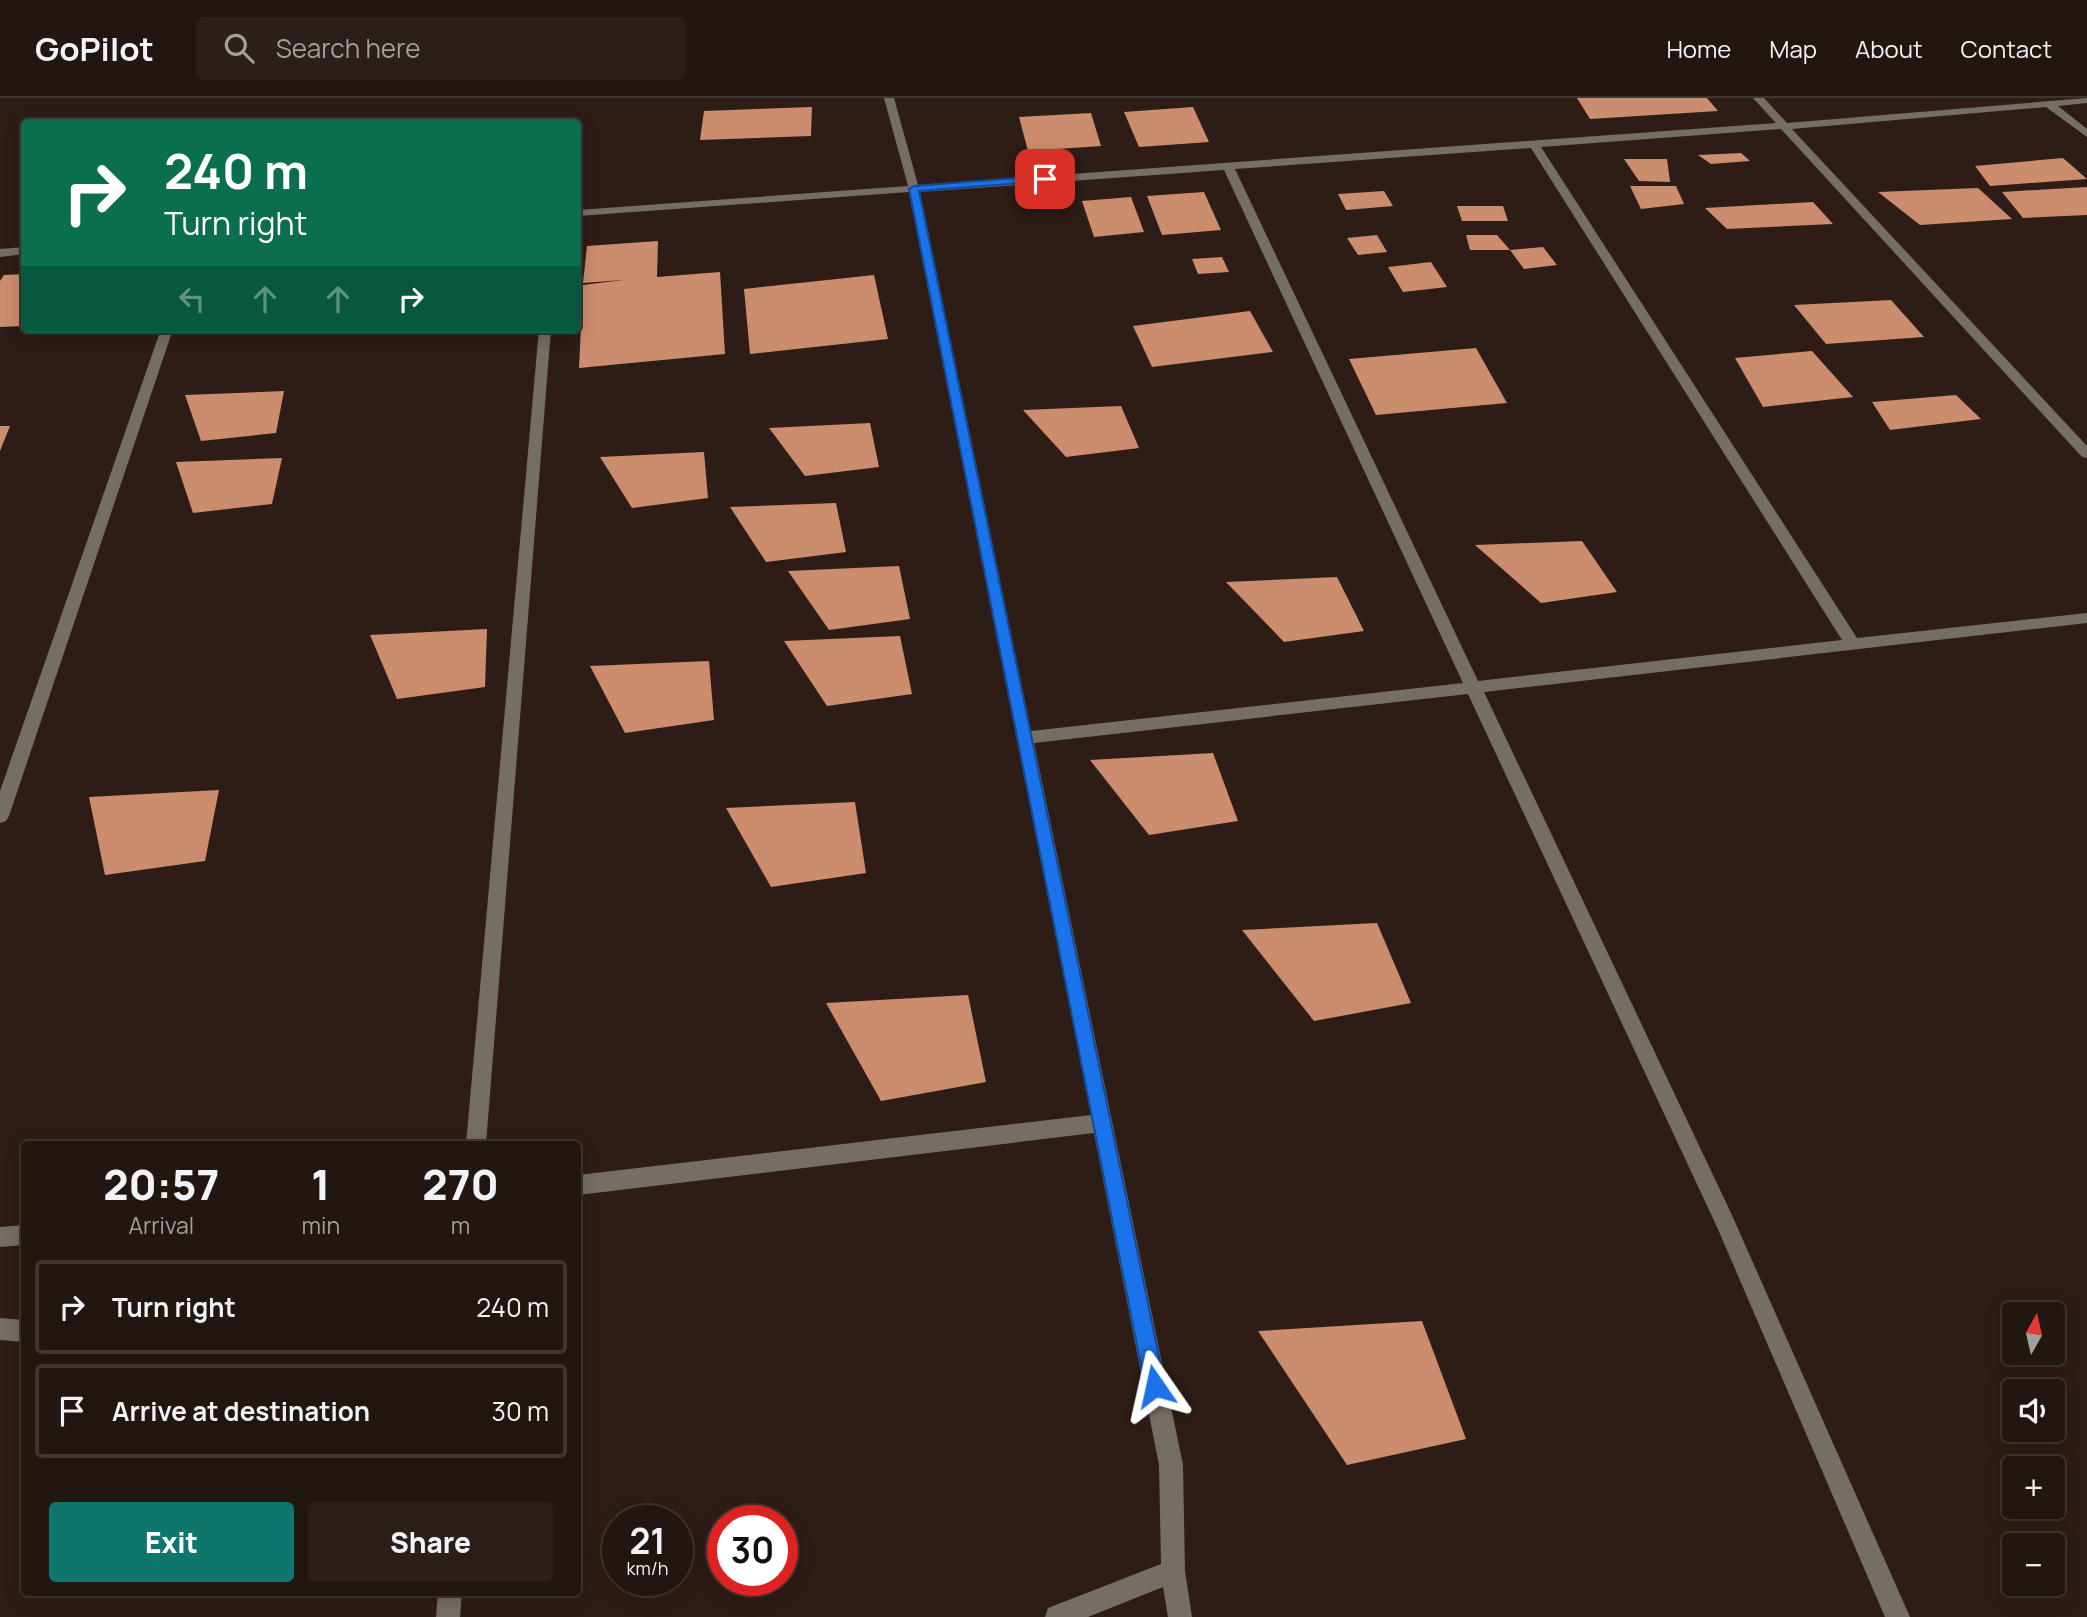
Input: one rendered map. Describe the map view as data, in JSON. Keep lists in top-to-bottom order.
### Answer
{
  "north": "top",
  "page": {
    "header": "GoPilot",
    "search": "Search here",
    "nav": [
      "Home",
      "Map",
      "About",
      "Contact"
    ],
    "turn": ["240 m", "Turn right"],
    "eta": [
      "20:57",
      "Arrival",
      "1",
      "min",
      "270",
      "m"
    ],
    "list": [
      {
        "name": "Turn right",
        "value": "240 m"
      },
      {
        "name": "Arrive at destination",
        "value": "30 m"
      }
    ],
    "map_buttons": ["+", "−"],
    "buttons": ["Exit", "Share"],
    "speed": "21 km/h",
    "limit": "30"
  }
}
